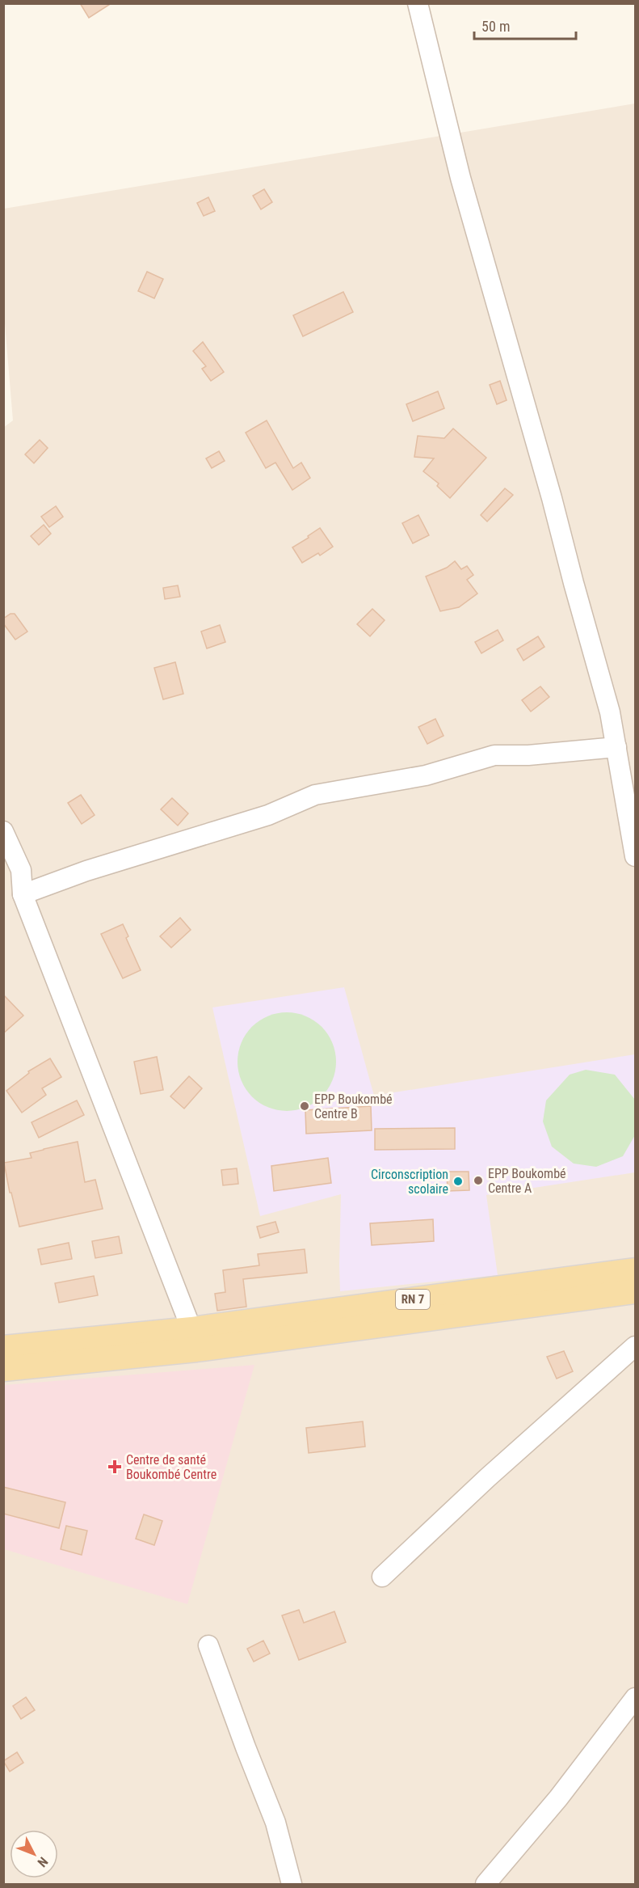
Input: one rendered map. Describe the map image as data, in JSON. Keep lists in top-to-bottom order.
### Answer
{
  "streets": {
    "main road": ["RN 7"]
  },
  "places": {
    "other": ["EPP Boukombé Centre B", "EPP Boukombé Centre A", "Circonscription scolaire"],
    "health": ["Centre de santé Boukombé Centre"]
  },
  "scale_bar": "50 m",
  "north": "bottom right"
}
